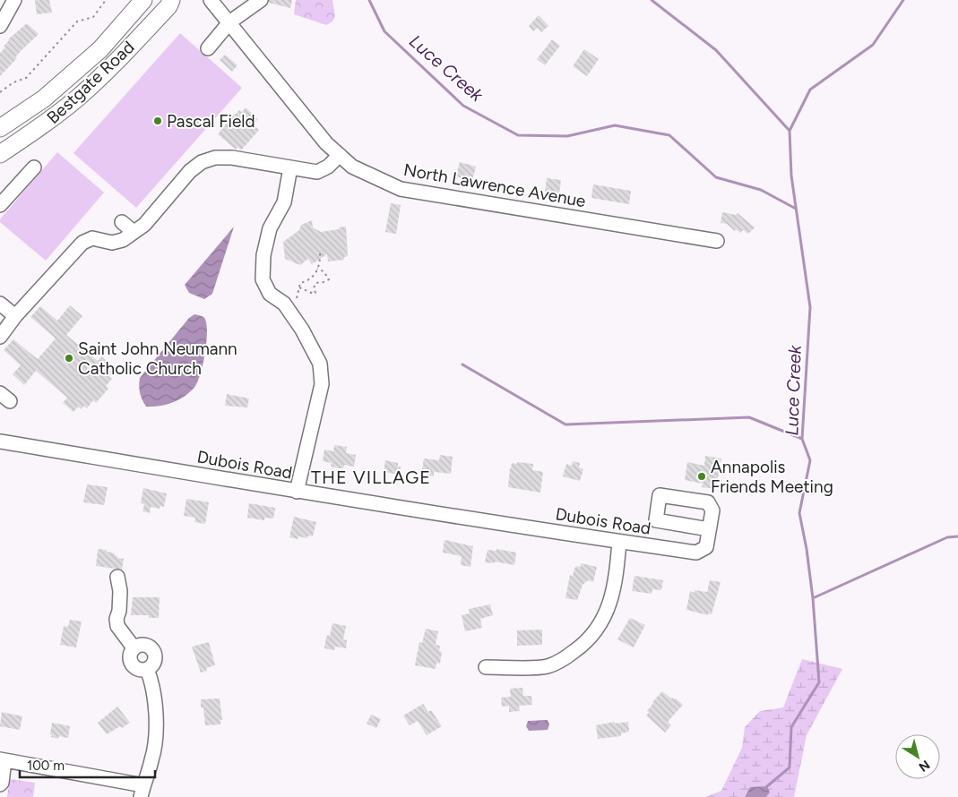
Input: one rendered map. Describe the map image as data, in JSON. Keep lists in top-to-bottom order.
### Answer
{
  "streets": {
    "main road": ["Bestgate Road"],
    "street": ["North Lawrence Avenue", "Dubois Road"]
  },
  "districts": ["THE VILLAGE"],
  "water": ["Luce Creek"],
  "places": ["Pascal Field", "Saint John Neumann Catholic Church", "Annapolis Friends Meeting"],
  "scale_bar": "100 m",
  "north": "bottom right"
}
